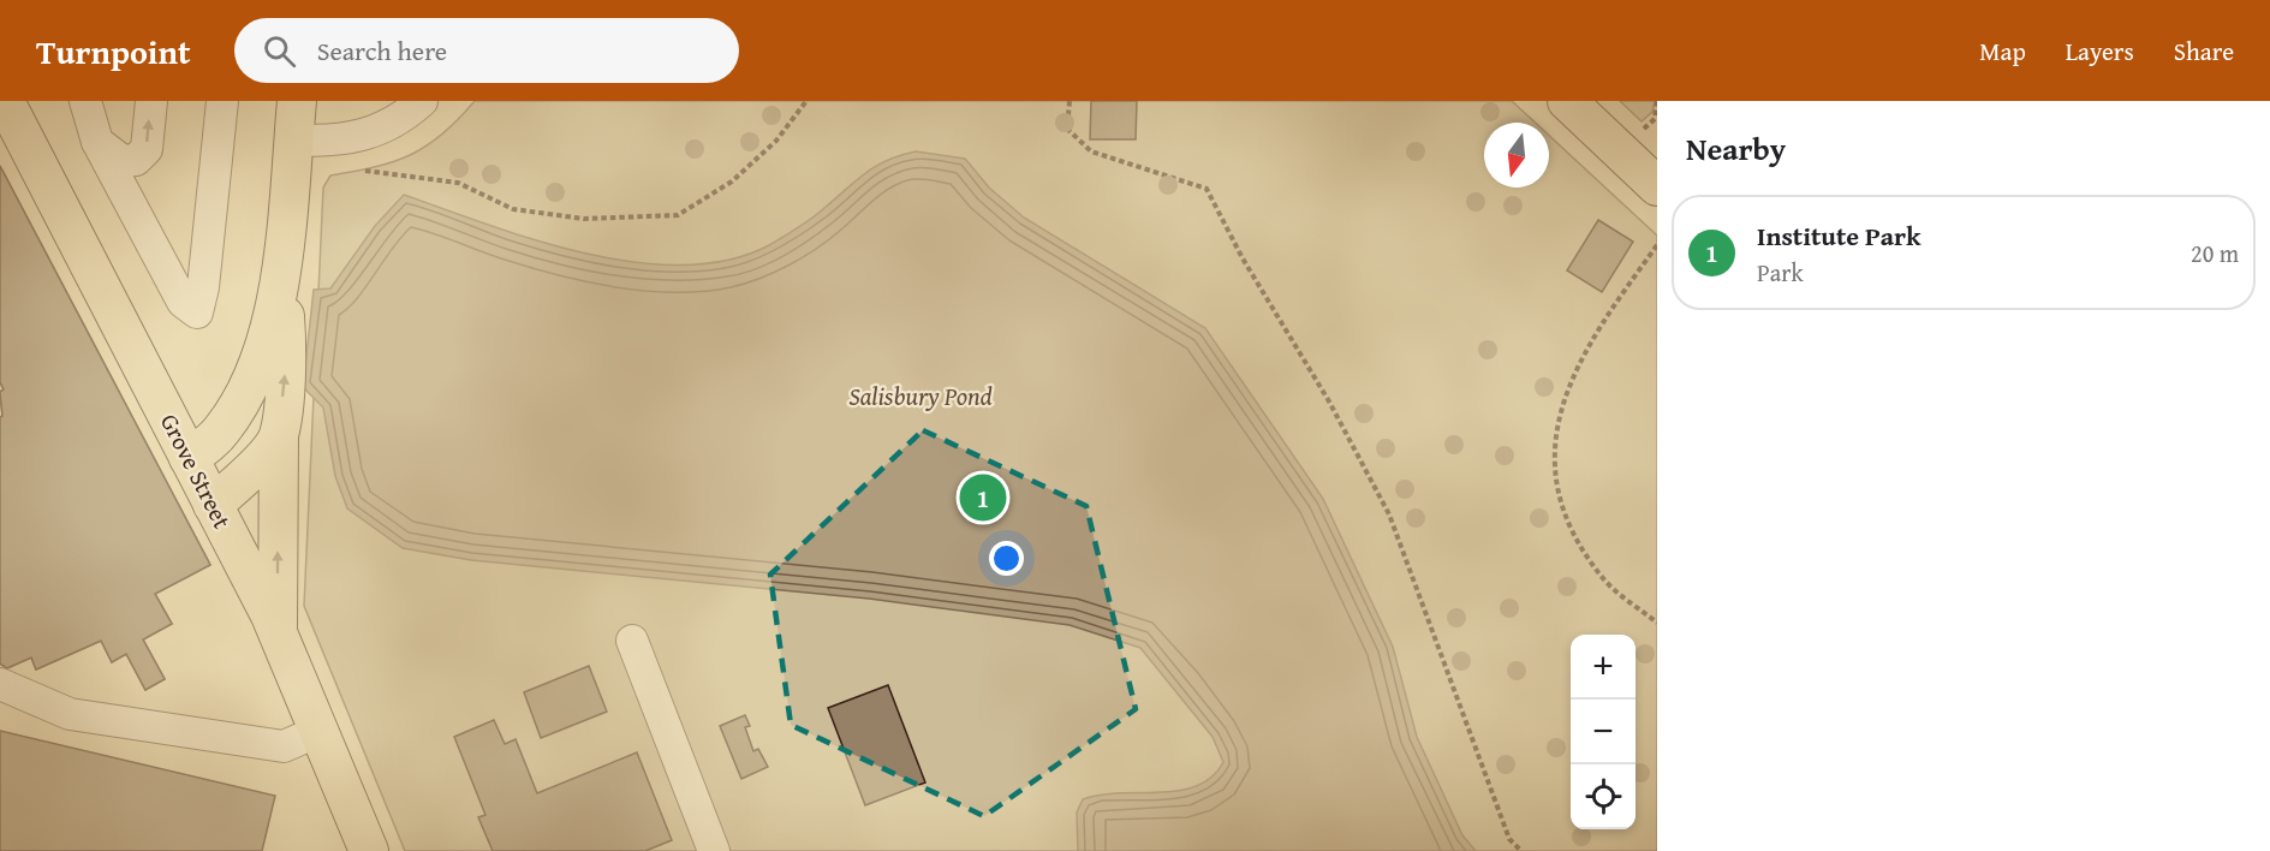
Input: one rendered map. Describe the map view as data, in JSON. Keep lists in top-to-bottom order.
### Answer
{
  "streets": {
    "main road": ["Grove Street"]
  },
  "water": ["Salisbury Pond"],
  "north": "bottom",
  "page": {
    "header": "Turnpoint",
    "search": "Search here",
    "nav": ["Map", "Layers", "Share"],
    "heading": "Nearby",
    "list": [
      {
        "mark": "1",
        "name": "Institute Park",
        "note": "Park",
        "value": "20 m"
      }
    ],
    "pins": "1",
    "map_buttons": ["+", "−"]
  }
}
